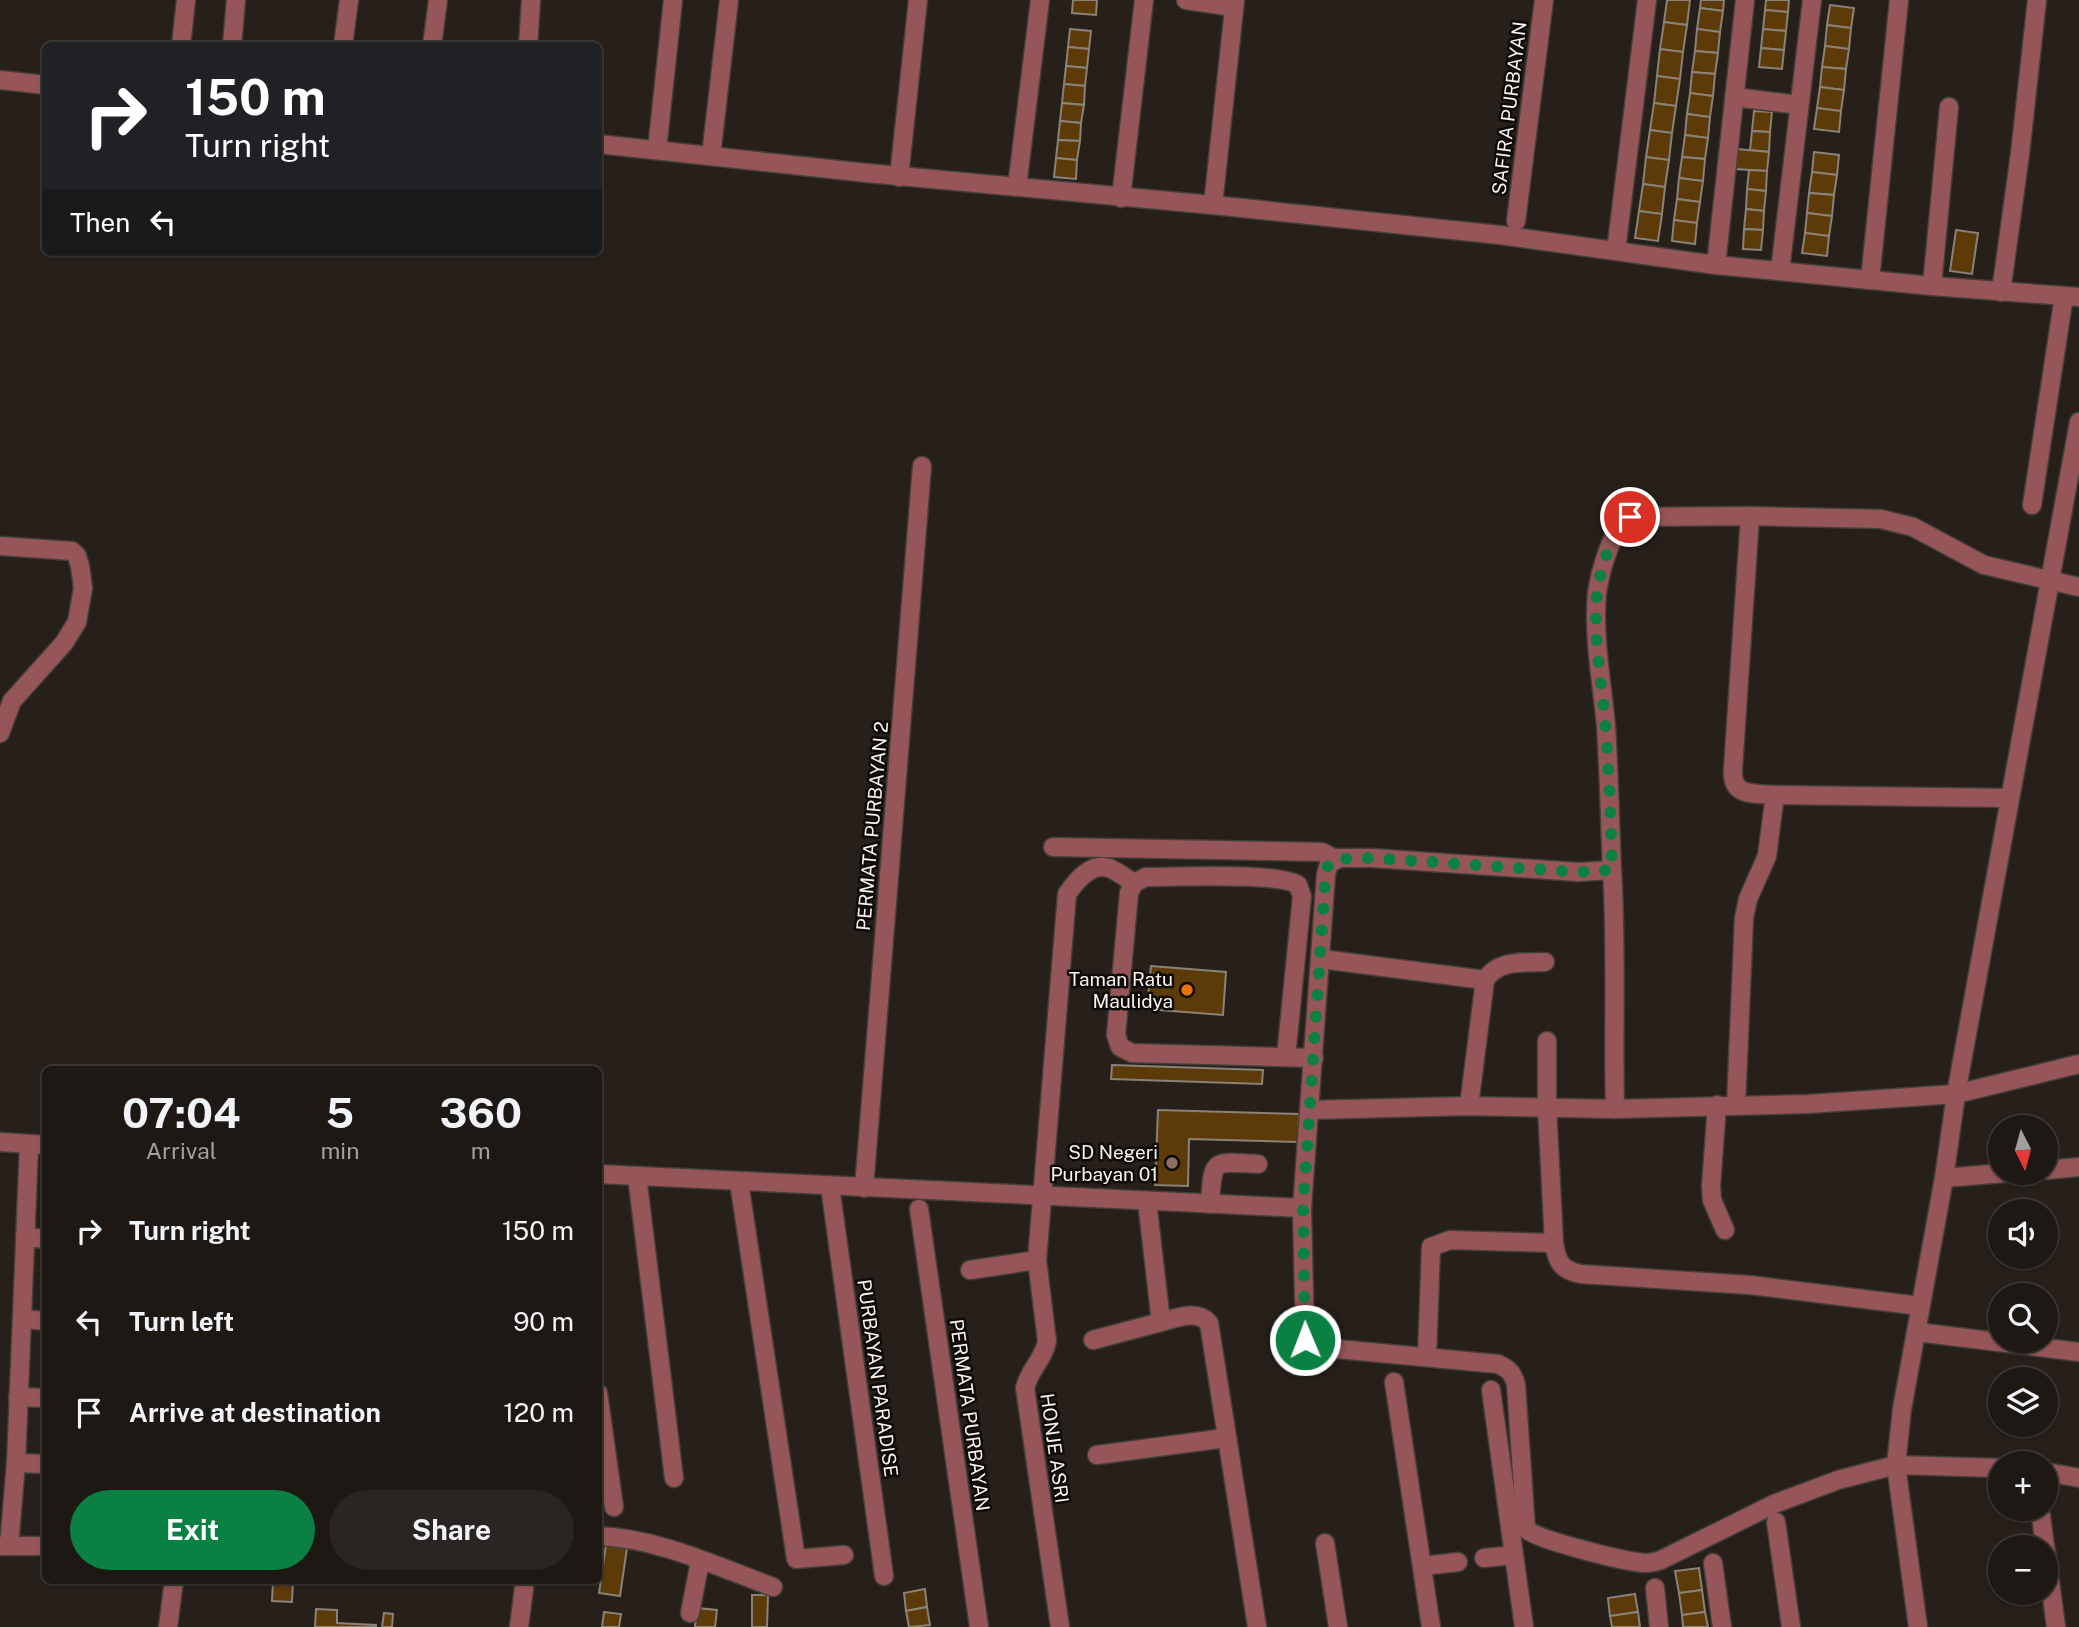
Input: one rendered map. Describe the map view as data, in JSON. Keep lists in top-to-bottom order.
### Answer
{
  "streets": {
    "street": [
      "SAFIRA PURBAYAN",
      "PERMATA PURBAYAN 2",
      "PURBAYAN PARADISE",
      "PERMATA PURBAYAN",
      "HONJE ASRI"
    ]
  },
  "places": ["Taman Ratu Maulidya", "SD Negeri Purbayan 01"],
  "north": "bottom",
  "page": {
    "turn": ["150 m", "Turn right"],
    "then": "Then",
    "eta": [
      "07:04",
      "Arrival",
      "5",
      "min",
      "360",
      "m"
    ],
    "map_buttons": ["+", "−"],
    "list": [
      {
        "name": "Turn right",
        "value": "150 m"
      },
      {
        "name": "Turn left",
        "value": "90 m"
      },
      {
        "name": "Arrive at destination",
        "value": "120 m"
      }
    ],
    "buttons": ["Exit", "Share"]
  }
}
